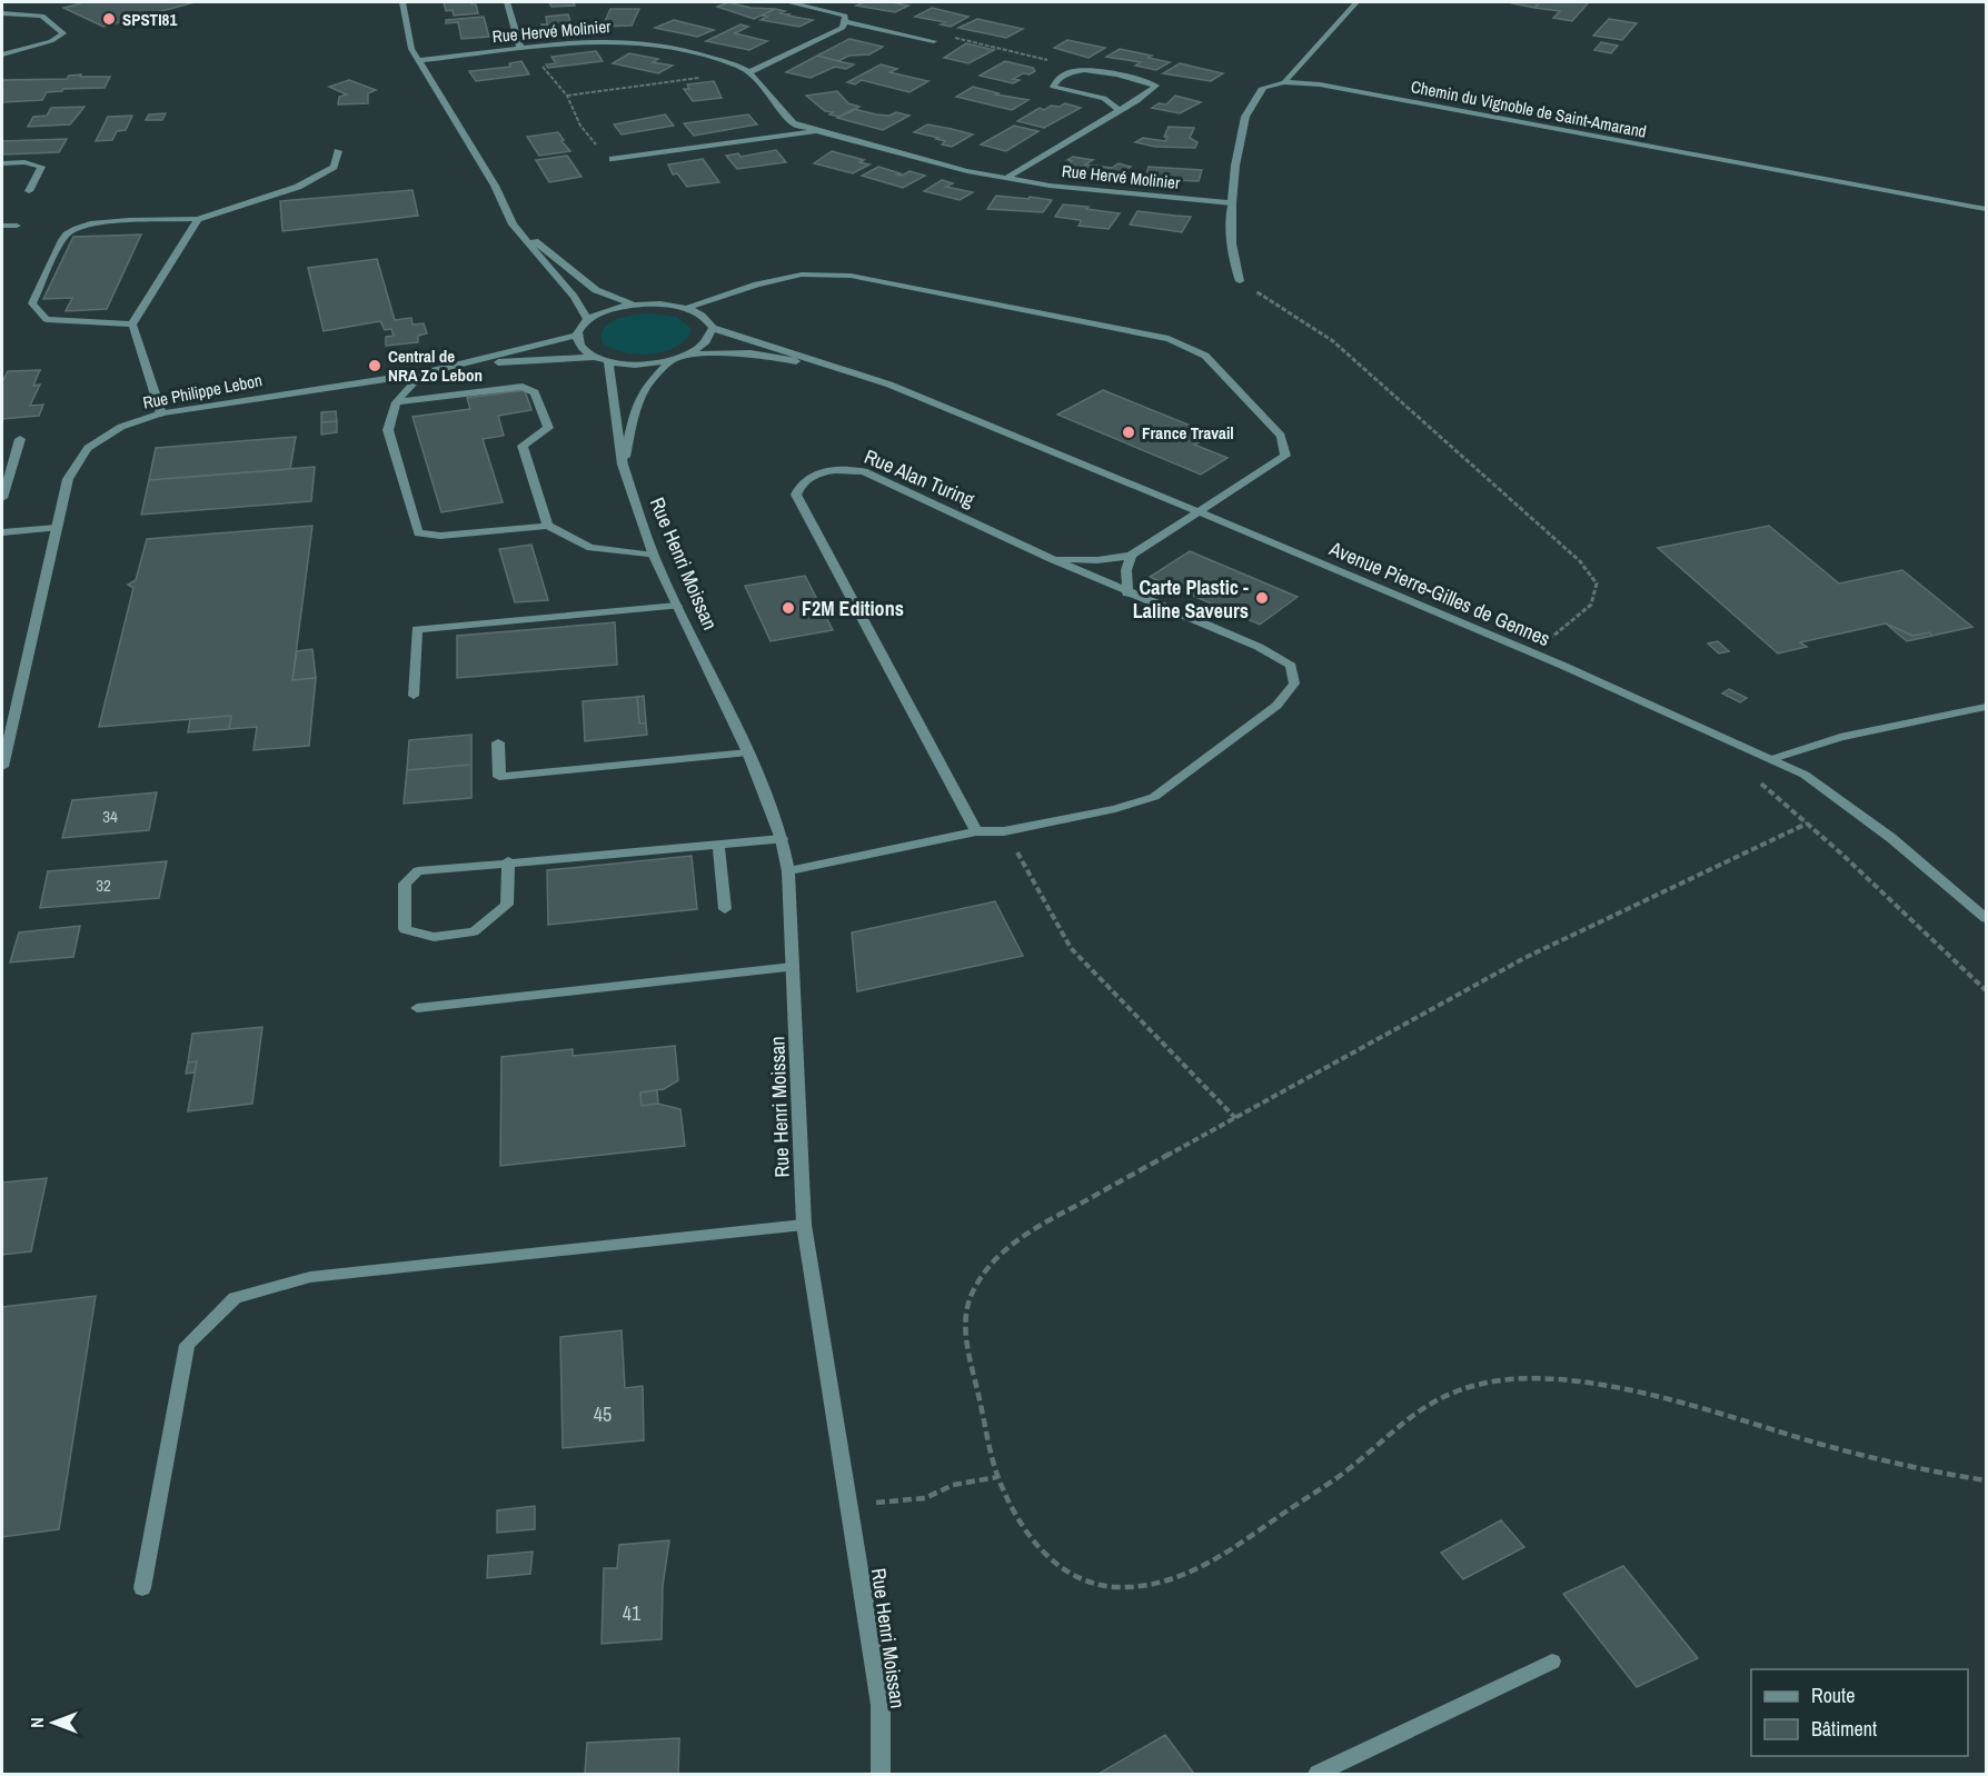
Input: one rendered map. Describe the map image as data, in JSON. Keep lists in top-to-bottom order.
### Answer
{
  "streets": {
    "street": [
      "Rue Hervé Molinier",
      "Chemin du Vignoble de Saint-Amarand",
      "Rue Philippe Lebon",
      "Rue Alan Turing",
      "Rue Henri Moissan",
      "Avenue Pierre-Gilles de Gennes"
    ]
  },
  "crossings": [
    ["Rue Alan Turing", "Rue Henri Moissan"],
    ["Rue Alan Turing", "Avenue Pierre-Gilles de Gennes"]
  ],
  "places": [
    "SPSTI81",
    "Central de NRA Zo Lebon",
    "France Travail",
    "Carte Plastic - Laline Saveurs",
    "F2M Editions"
  ],
  "house_numbers": [
    "34",
    "32",
    "45",
    "41"
  ],
  "legend": ["Route", "Bâtiment"],
  "north": "left"
}
